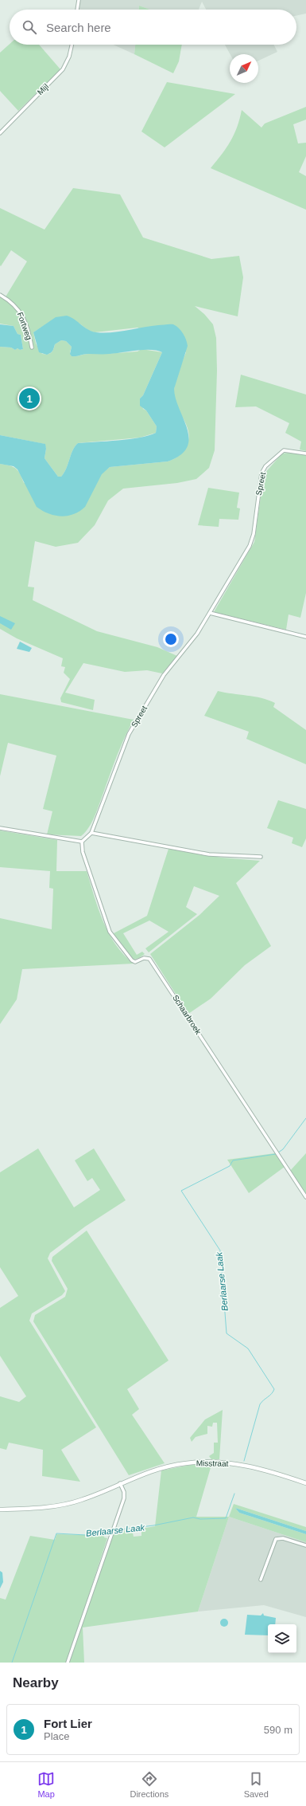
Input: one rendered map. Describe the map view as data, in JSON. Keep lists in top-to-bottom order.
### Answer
{
  "streets": {
    "street": [
      "Mijl",
      "Fortweg",
      "Spreet",
      "Schaarbroek",
      "Misstraat"
    ]
  },
  "crossings": [
    ["Spreet", "Schaarbroek"]
  ],
  "water": ["Berlaarse Laak"],
  "north": "top right",
  "page": {
    "search": "Search here",
    "pins": "1",
    "heading": "Nearby",
    "list": [
      {
        "mark": "1",
        "name": "Fort Lier",
        "note": "Place",
        "value": "590 m"
      }
    ],
    "nav": ["Map", "Directions", "Saved"]
  }
}
